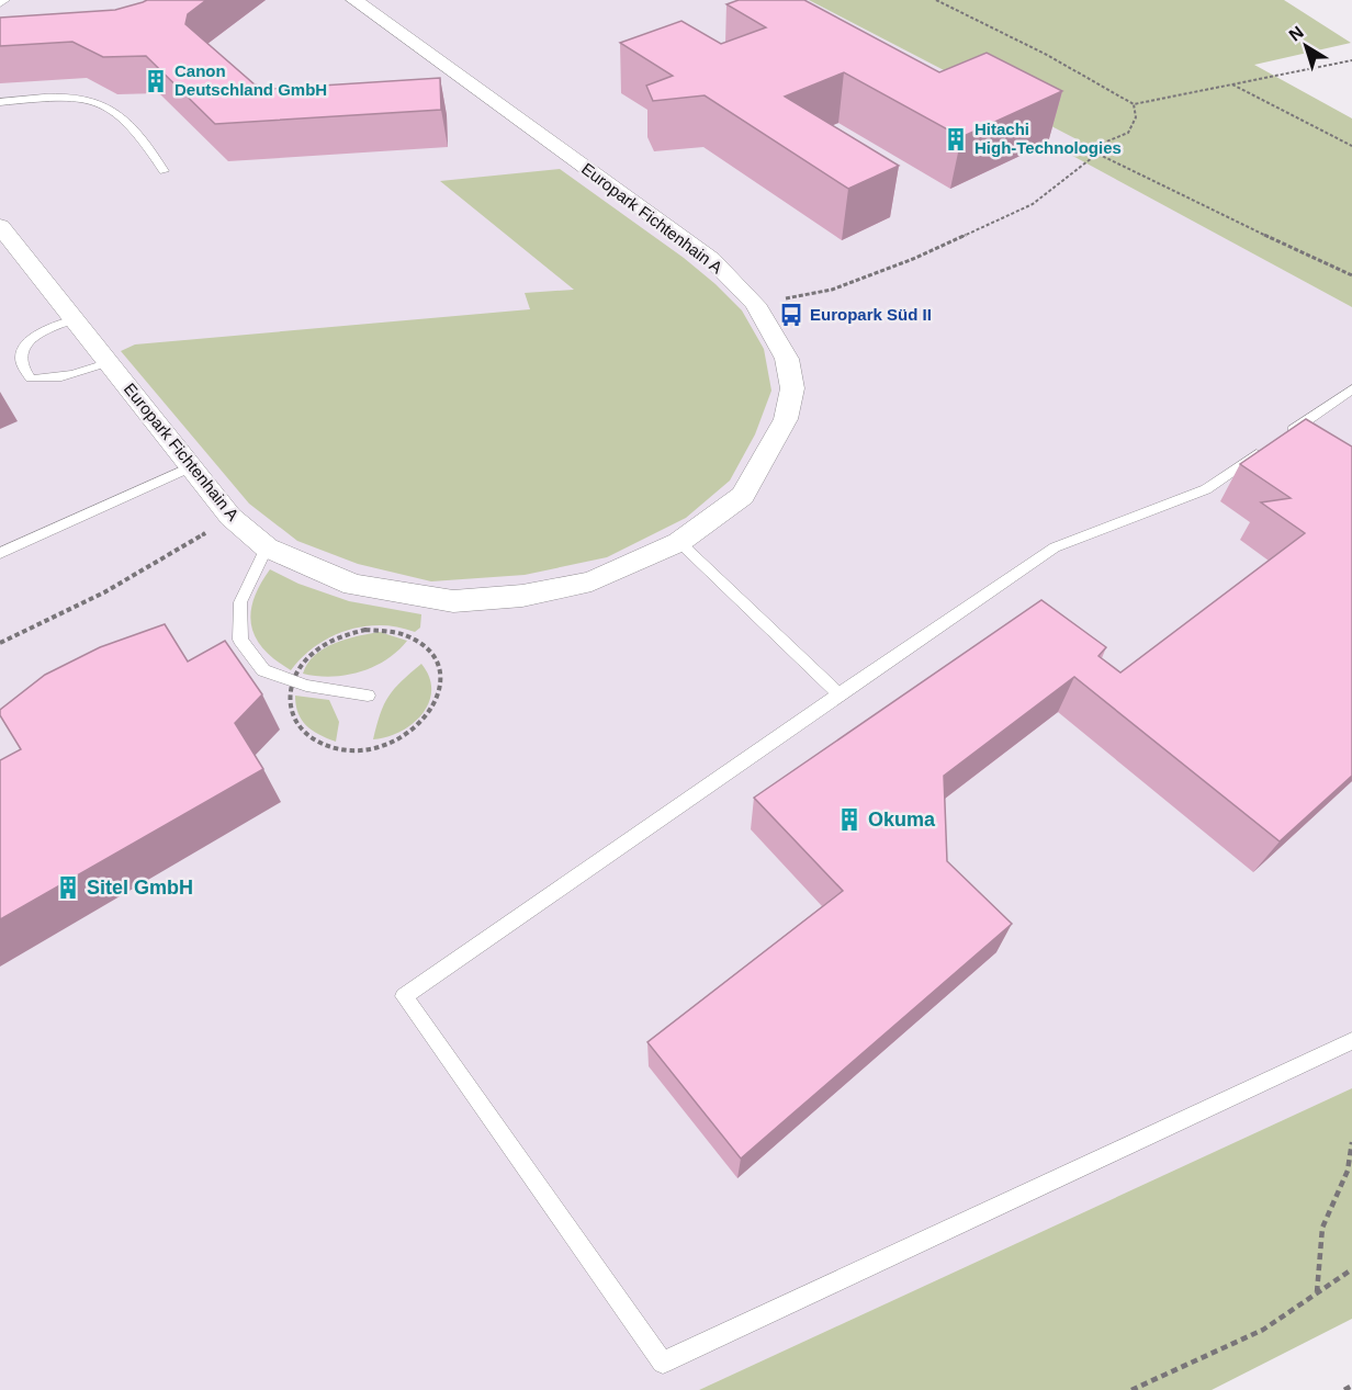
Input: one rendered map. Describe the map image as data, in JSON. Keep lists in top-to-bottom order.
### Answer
{
  "streets": {
    "street": ["Europark Fichtenhain A"]
  },
  "places": {
    "building": [
      "Canon Deutschland GmbH",
      "Hitachi High-Technologies",
      "Okuma",
      "Sitel GmbH"
    ],
    "bus stop": ["Europark Süd II"]
  },
  "north": "top left"
}
